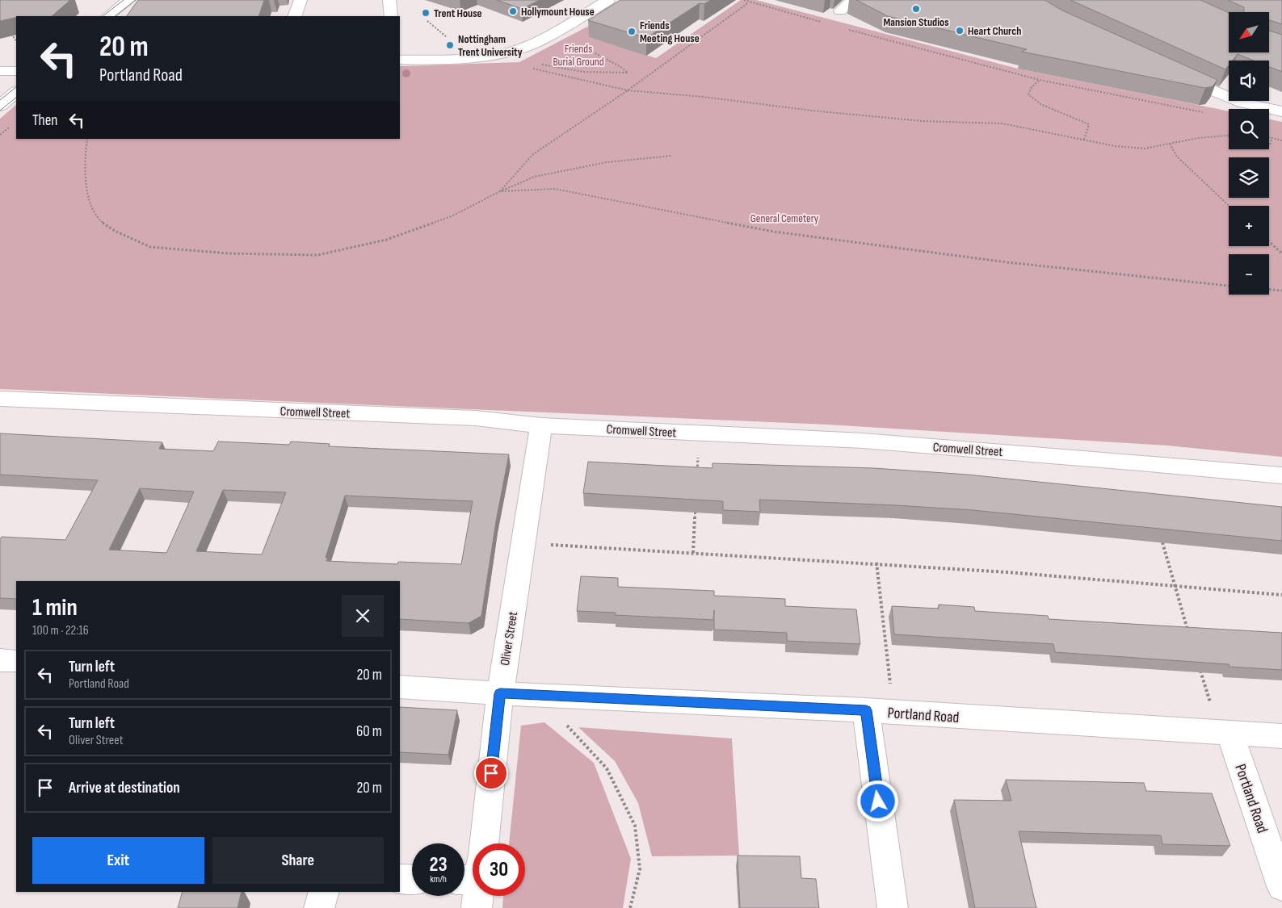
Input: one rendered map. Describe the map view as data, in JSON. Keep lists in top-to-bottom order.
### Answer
{
  "streets": {
    "street": ["Cromwell Street", "Oliver Street", "Portland Road"]
  },
  "crossings": [
    ["Cromwell Street", "Oliver Street"],
    ["Oliver Street", "Portland Road"]
  ],
  "parks": ["Friends Burial Ground", "General Cemetery"],
  "places": [
    "Mansion Studios",
    "Hollymount House",
    "Trent House",
    "Heart Church",
    "Friends Meeting House",
    "Nottingham Trent University"
  ],
  "north": "bottom left",
  "page": {
    "map_buttons": ["+", "−"],
    "turn": ["20 m", "Portland Road"],
    "then": "Then",
    "heading": ["1 min", "100 m · 22:16"],
    "list": [
      {
        "name": "Turn left",
        "note": "Portland Road",
        "value": "20 m"
      },
      {
        "name": "Turn left",
        "note": "Oliver Street",
        "value": "60 m"
      },
      {
        "name": "Arrive at destination",
        "value": "20 m"
      }
    ],
    "buttons": ["Exit", "Share"],
    "speed": "23 km/h",
    "limit": "30"
  }
}
